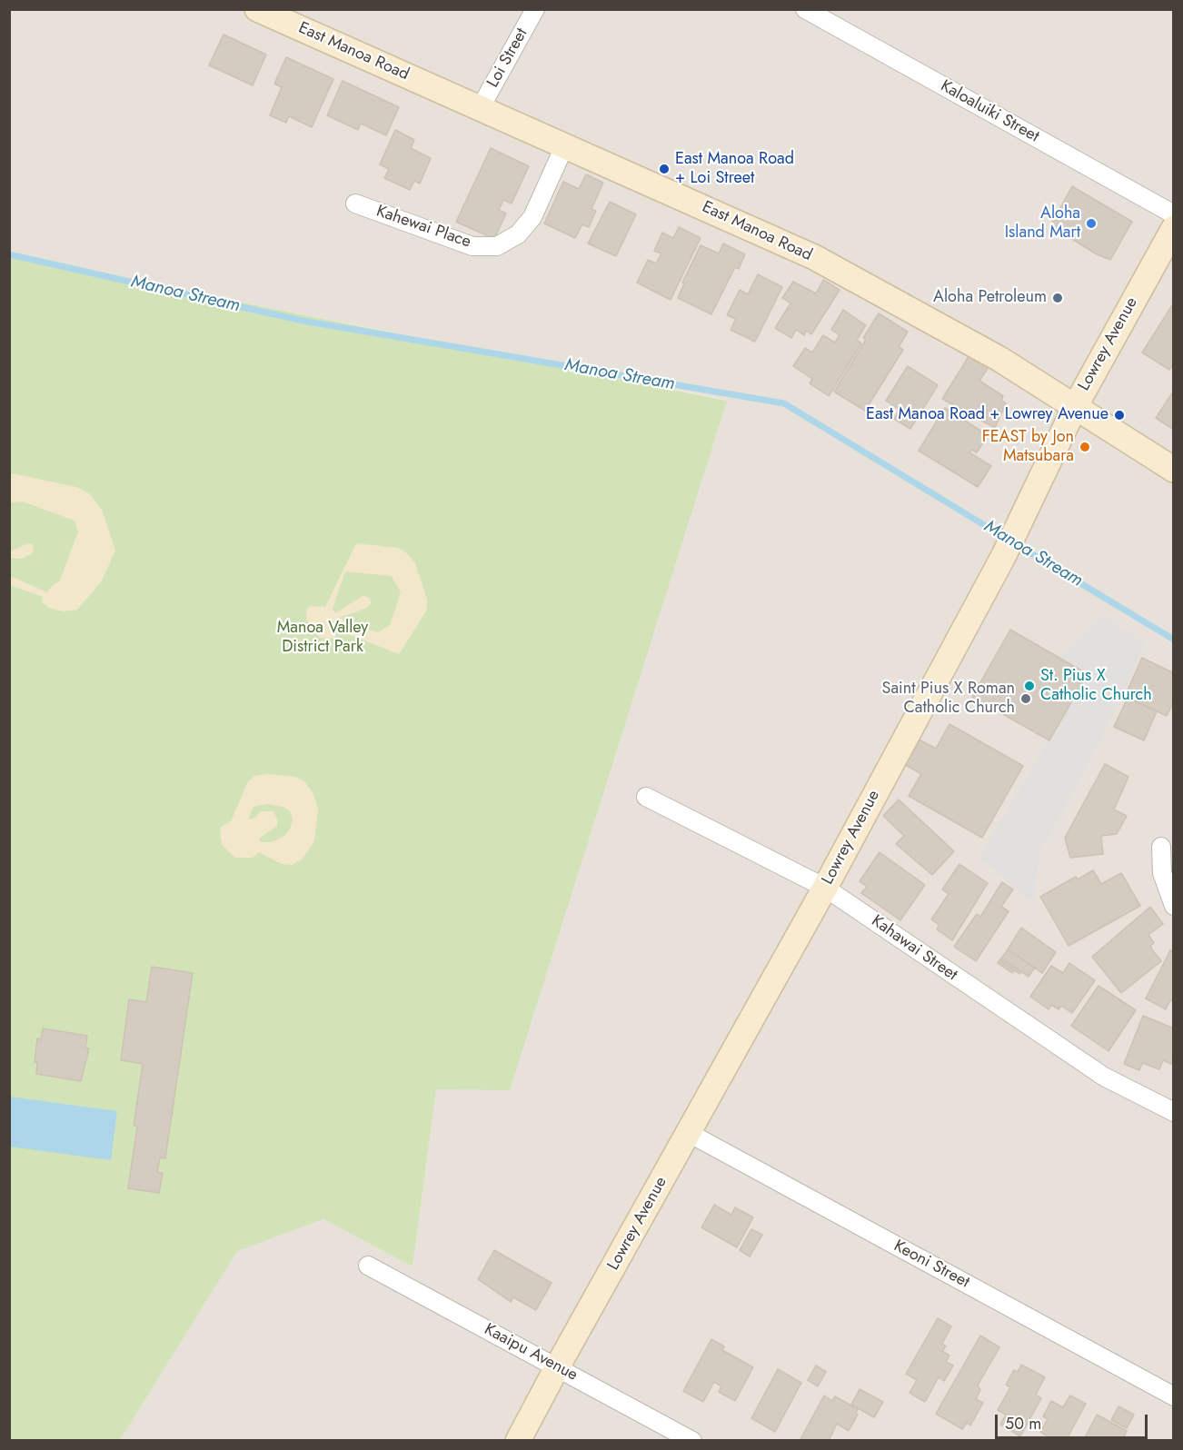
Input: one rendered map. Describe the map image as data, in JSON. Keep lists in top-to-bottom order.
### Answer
{
  "streets": {
    "street": [
      "East Manoa Road",
      "Loi Street",
      "Kaloaluiki Street",
      "Kahewai Place",
      "Lowrey Avenue",
      "Kahawai Street",
      "Keoni Street",
      "Kaaipu Avenue"
    ]
  },
  "crossings": [
    ["East Manoa Road", "Loi Street"],
    ["East Manoa Road", "Kahewai Place"],
    ["East Manoa Road", "Lowrey Avenue"],
    ["Lowrey Avenue", "Kahawai Street"],
    ["Lowrey Avenue", "Keoni Street"],
    ["Lowrey Avenue", "Kaaipu Avenue"]
  ],
  "water": ["Manoa Stream"],
  "parks": ["Manoa Valley District Park"],
  "places": [
    "East Manoa Road + Loi Street",
    "Aloha Island Mart",
    "Aloha Petroleum",
    "East Manoa Road + Lowrey Avenue",
    "FEAST by Jon Matsubara",
    "St. Pius X Catholic Church",
    "Saint Pius X Roman Catholic Church"
  ],
  "scale_bar": "50 m"
}
